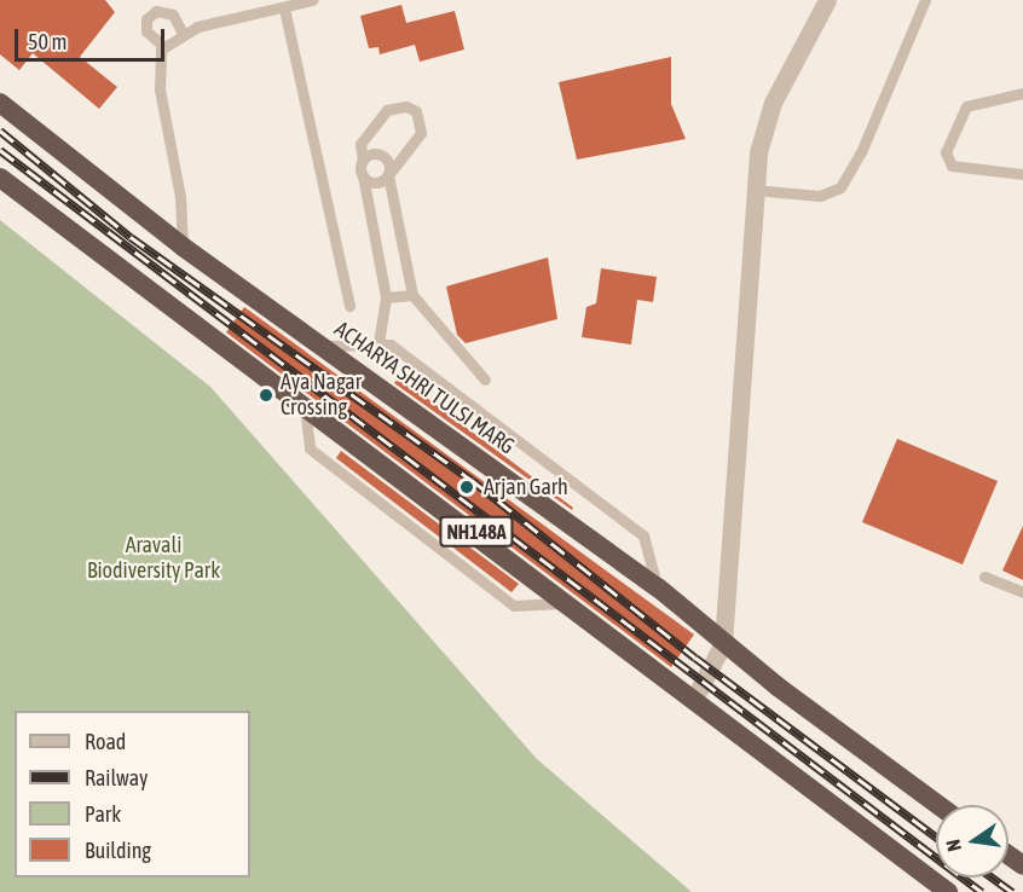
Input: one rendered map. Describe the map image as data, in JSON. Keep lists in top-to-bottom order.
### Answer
{
  "streets": {
    "highway": ["ACHARYA SHRI TULSI MARG", "NH148A"]
  },
  "parks": ["Aravali Biodiversity Park"],
  "places": ["Aya Nagar Crossing", "Arjan Garh"],
  "legend": [
    "Road",
    "Railway",
    "Park",
    "Building"
  ],
  "scale_bar": "50 m",
  "north": "left"
}
